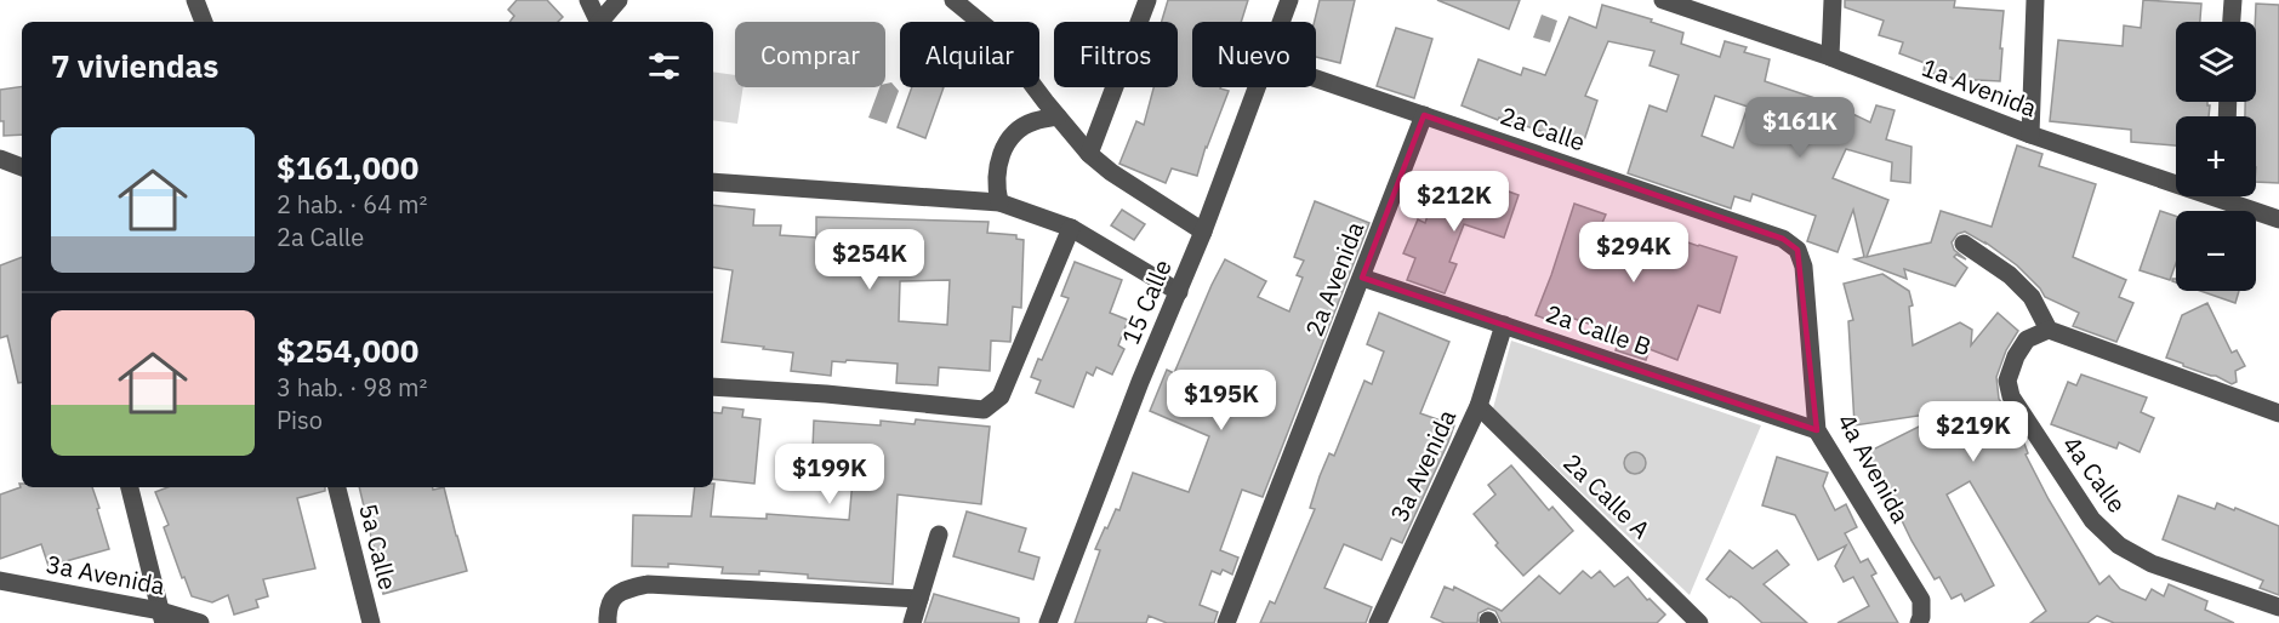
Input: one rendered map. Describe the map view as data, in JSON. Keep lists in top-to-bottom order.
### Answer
{
  "streets": {
    "street": [
      "1a Avenida",
      "2a Calle",
      "2a Avenida",
      "15 Calle",
      "2a Calle B",
      "3a Avenida",
      "4a Avenida",
      "4a Calle",
      "2a Calle A",
      "5a Calle"
    ]
  },
  "crossings": [
    ["2a Calle", "2a Avenida"],
    ["2a Calle", "4a Avenida"],
    ["2a Avenida", "2a Calle B"],
    ["2a Calle B", "3a Avenida"],
    ["2a Calle B", "4a Avenida"],
    ["3a Avenida", "2a Calle A"]
  ],
  "page": {
    "map_buttons": ["+", "−"],
    "chip": [
      "Comprar",
      "Alquilar",
      "Filtros",
      "Nuevo"
    ],
    "heading": "7 viviendas",
    "price": [
      "$161K",
      "$212K",
      "$294K",
      "$254K",
      "$195K",
      "$219K",
      "$199K"
    ],
    "list": [
      {
        "name": "$161,000",
        "note": "2 hab. · 64 m² · 2a Calle"
      },
      {
        "name": "$254,000",
        "note": "3 hab. · 98 m² · Piso"
      }
    ]
  }
}
